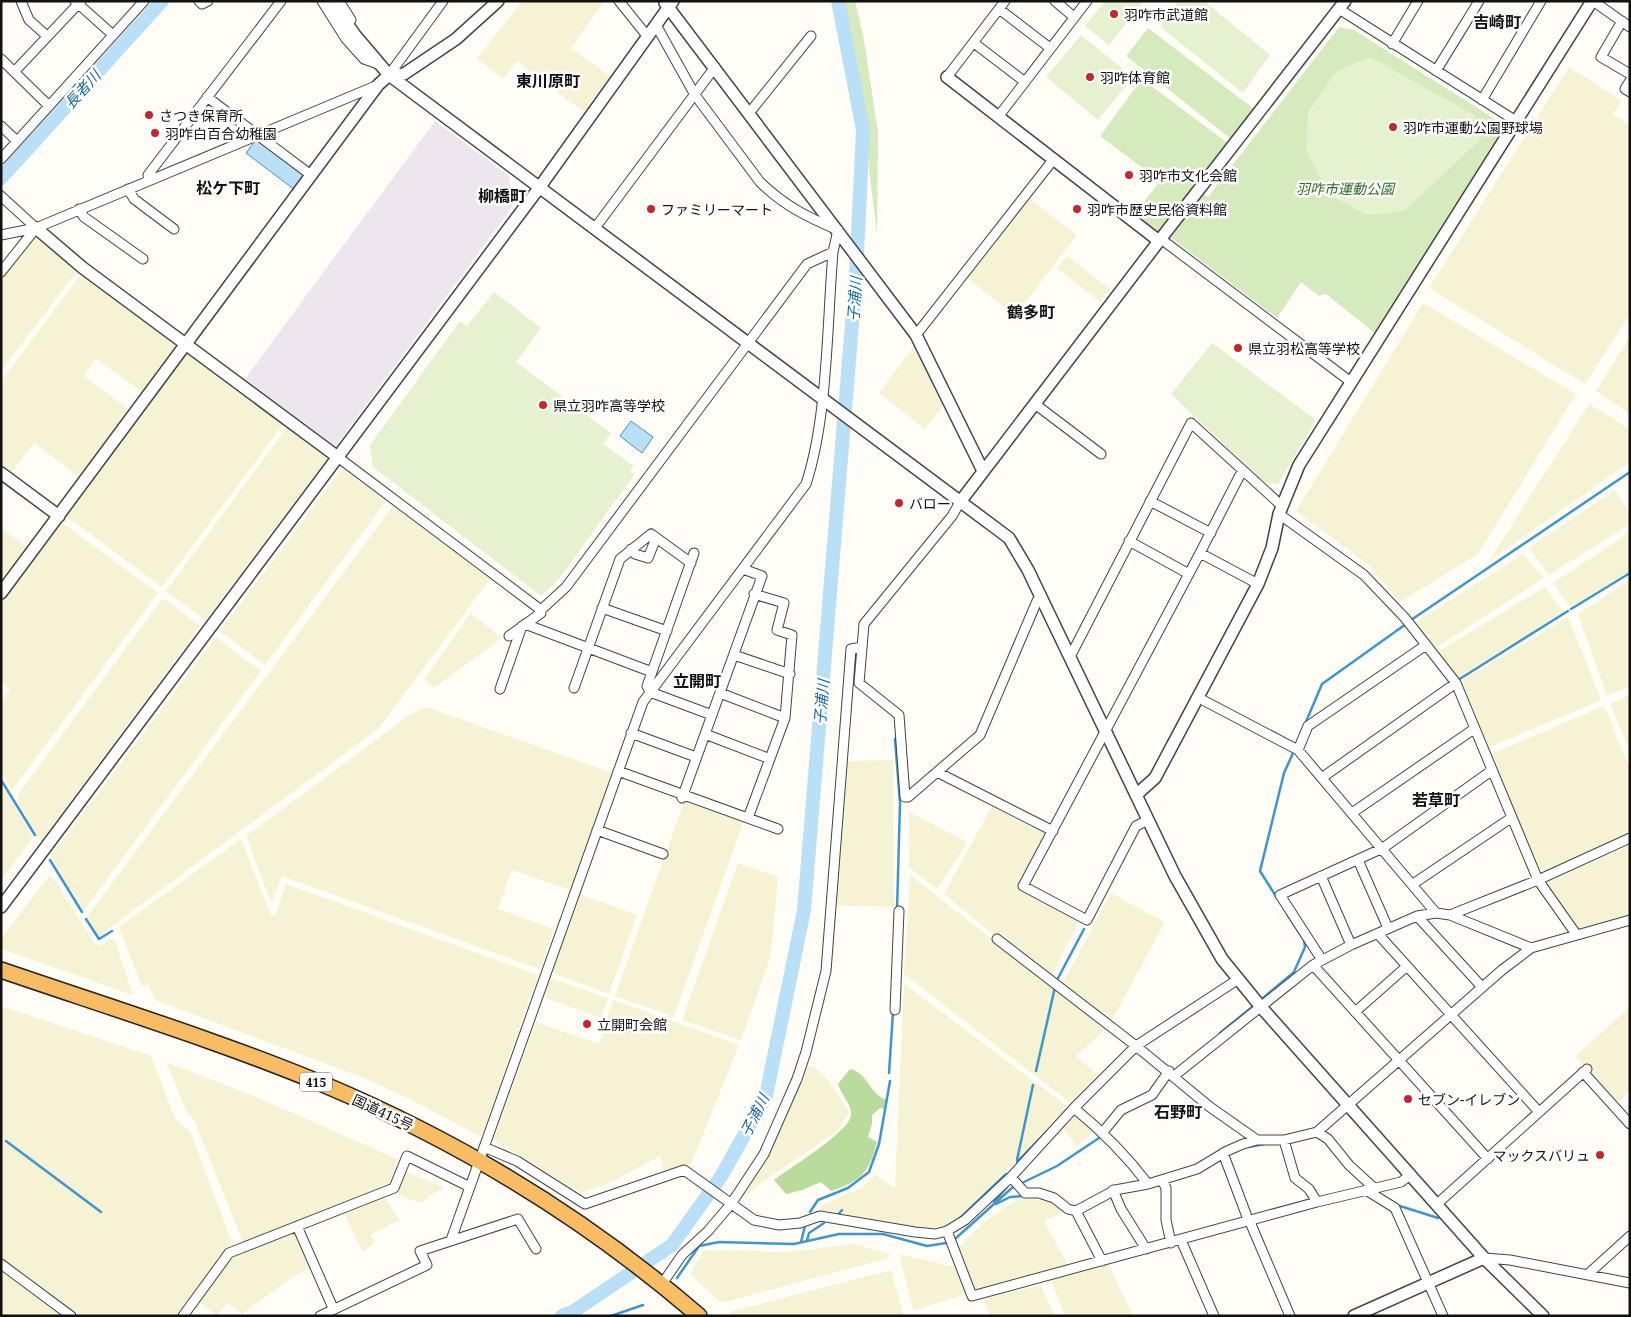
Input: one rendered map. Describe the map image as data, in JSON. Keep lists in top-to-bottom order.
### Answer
{
  "streets": {
    "highway": ["415", "国道415号"]
  },
  "districts": [
    "吉崎町",
    "東川原町",
    "松ケ下町",
    "柳橋町",
    "鶴多町",
    "立開町",
    "若草町",
    "石野町"
  ],
  "water": ["長者川", "子浦川"],
  "parks": ["羽咋市運動公園"],
  "places": [
    "羽咋市武道館",
    "羽咋体育館",
    "さつき保育所",
    "羽咋市運動公園野球場",
    "羽咋白百合幼稚園",
    "羽咋市文化会館",
    "ファミリーマート",
    "羽咋市歴史民俗資料館",
    "県立羽松高等学校",
    "県立羽咋高等学校",
    "バロー",
    "立開町会館",
    "セブン-イレブン",
    "マックスバリュ"
  ]
}
